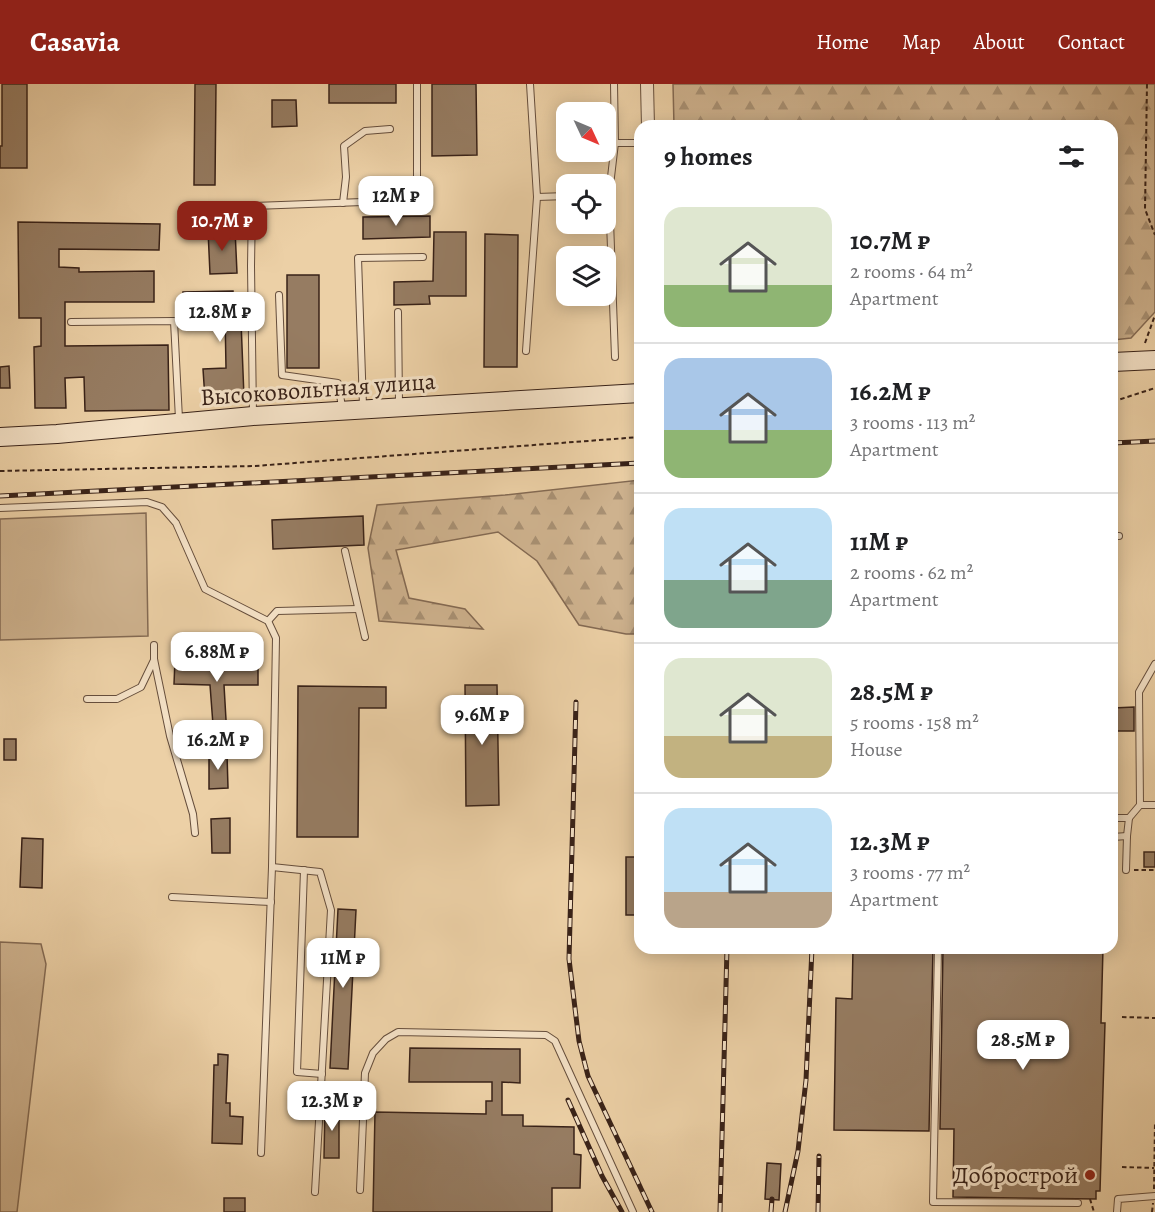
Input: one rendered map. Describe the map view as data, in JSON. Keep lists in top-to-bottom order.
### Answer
{
  "streets": {
    "main road": ["Высоковольтная улица"]
  },
  "places": ["Добрострой"],
  "north": "bottom right",
  "page": {
    "header": "Casavia",
    "nav": [
      "Home",
      "Map",
      "About",
      "Contact"
    ],
    "heading": "9 homes",
    "price": [
      "12M ₽",
      "10.7M ₽",
      "12.8M ₽",
      "6.88M ₽",
      "9.6M ₽",
      "16.2M ₽",
      "11M ₽",
      "28.5M ₽",
      "12.3M ₽"
    ],
    "list": [
      {
        "name": "10.7M ₽",
        "note": "2 rooms · 64 m² · Apartment"
      },
      {
        "name": "16.2M ₽",
        "note": "3 rooms · 113 m² · Apartment"
      },
      {
        "name": "11M ₽",
        "note": "2 rooms · 62 m² · Apartment"
      },
      {
        "name": "28.5M ₽",
        "note": "5 rooms · 158 m² · House"
      },
      {
        "name": "12.3M ₽",
        "note": "3 rooms · 77 m² · Apartment"
      }
    ]
  }
}
